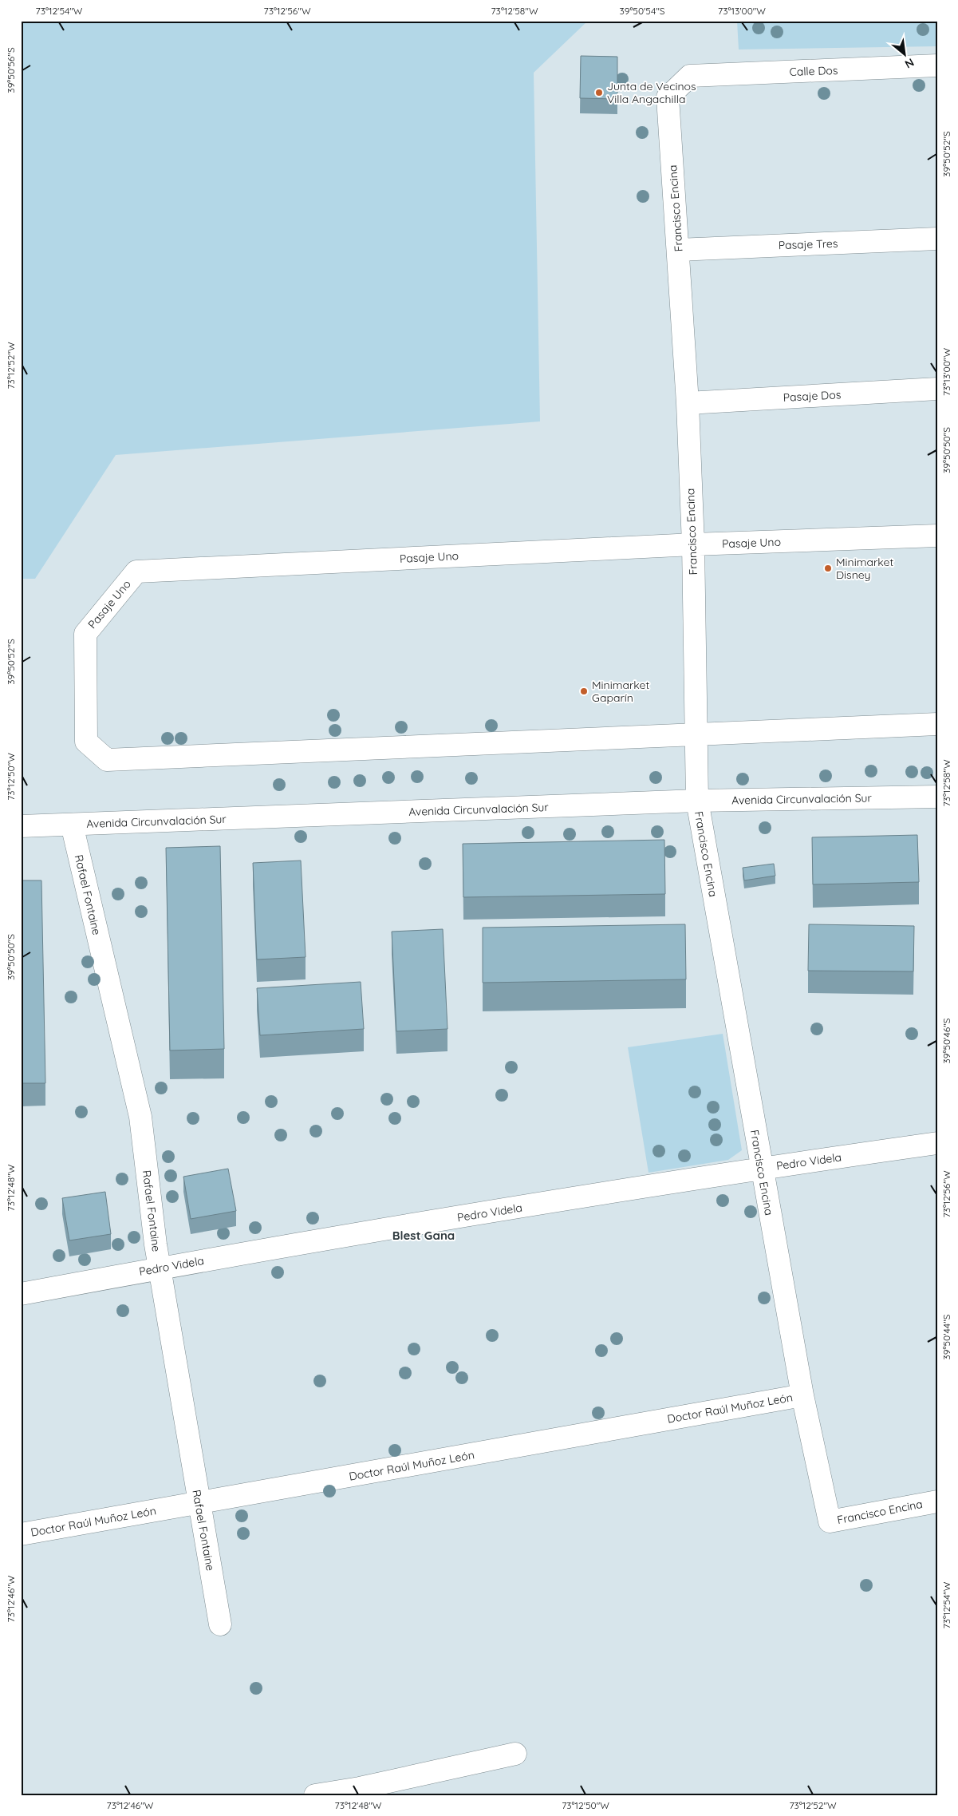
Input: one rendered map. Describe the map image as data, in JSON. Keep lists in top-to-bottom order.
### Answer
{
  "streets": {
    "street": [
      "Calle Dos",
      "Francisco Encina",
      "Pasaje Tres",
      "Pasaje Dos",
      "Pasaje Uno",
      "Avenida Circunvalación Sur",
      "Rafael Fontaine",
      "Pedro Videla",
      "Doctor Raúl Muñoz León"
    ]
  },
  "crossings": [
    ["Calle Dos", "Francisco Encina"],
    ["Francisco Encina", "Pasaje Tres"],
    ["Francisco Encina", "Pasaje Dos"],
    ["Francisco Encina", "Pasaje Uno"],
    ["Francisco Encina", "Avenida Circunvalación Sur"],
    ["Francisco Encina", "Pedro Videla"],
    ["Francisco Encina", "Doctor Raúl Muñoz León"],
    ["Avenida Circunvalación Sur", "Rafael Fontaine"],
    ["Rafael Fontaine", "Pedro Videla"],
    ["Rafael Fontaine", "Doctor Raúl Muñoz León"]
  ],
  "districts": ["Blest Gana"],
  "places": ["Junta de Vecinos Villa Angachilla", "Minimarket Disney", "Minimarket Gaparín"],
  "north": "bottom right",
  "coordinates": [
    "73°12'54\"W",
    "73°12'56\"W",
    "73°12'58\"W",
    "39°50'54\"S",
    "73°13'00\"W",
    "39°50'56\"S",
    "39°50'52\"S",
    "73°12'52\"W",
    "39°50'50\"S",
    "73°12'50\"W",
    "39°50'46\"S",
    "73°12'48\"W",
    "39°50'44\"S",
    "73°12'46\"W"
  ]
}
